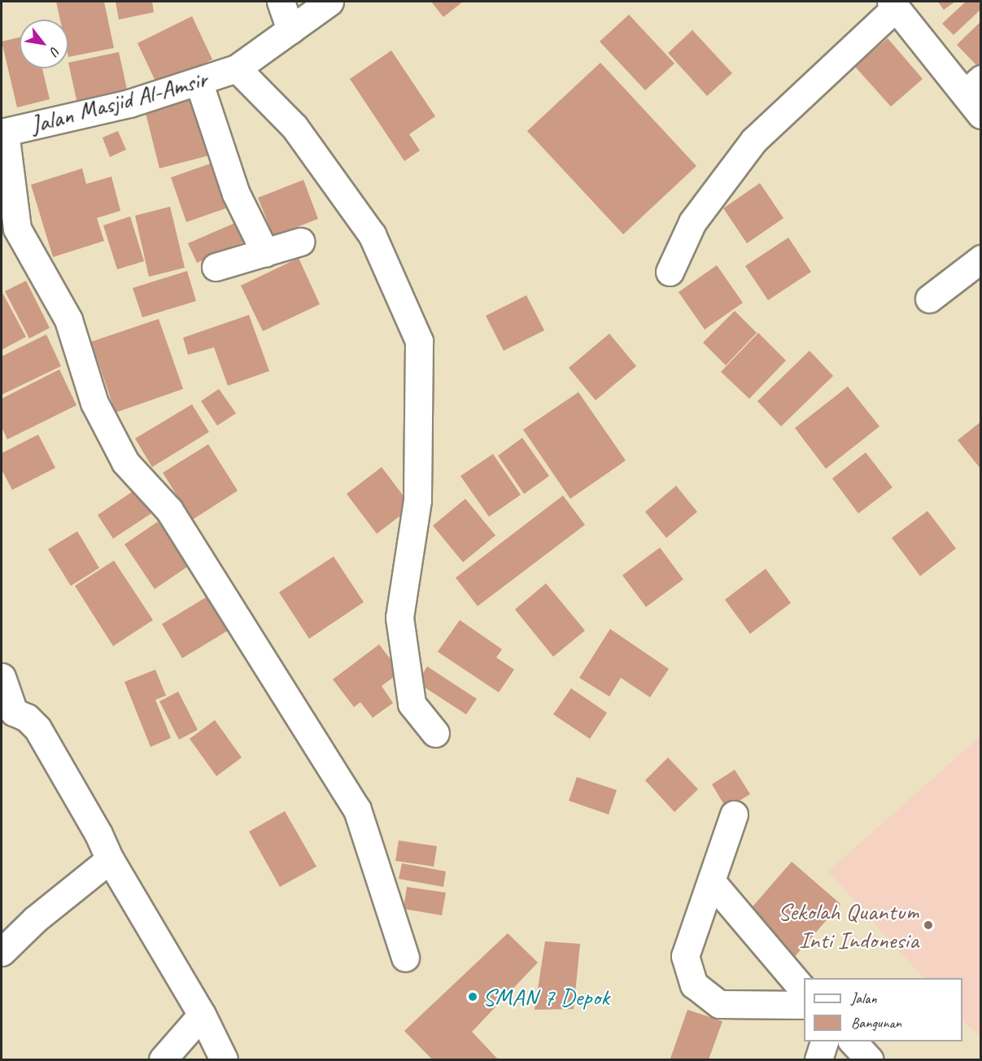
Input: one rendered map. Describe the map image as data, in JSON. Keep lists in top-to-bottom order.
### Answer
{
  "streets": {
    "street": ["Jalan Masjid Al-Amsir"]
  },
  "places": ["Sekolah Quantum Inti Indonesia", "SMAN 7 Depok"],
  "legend": ["Jalan", "Bangunan"],
  "north": "bottom right"
}
